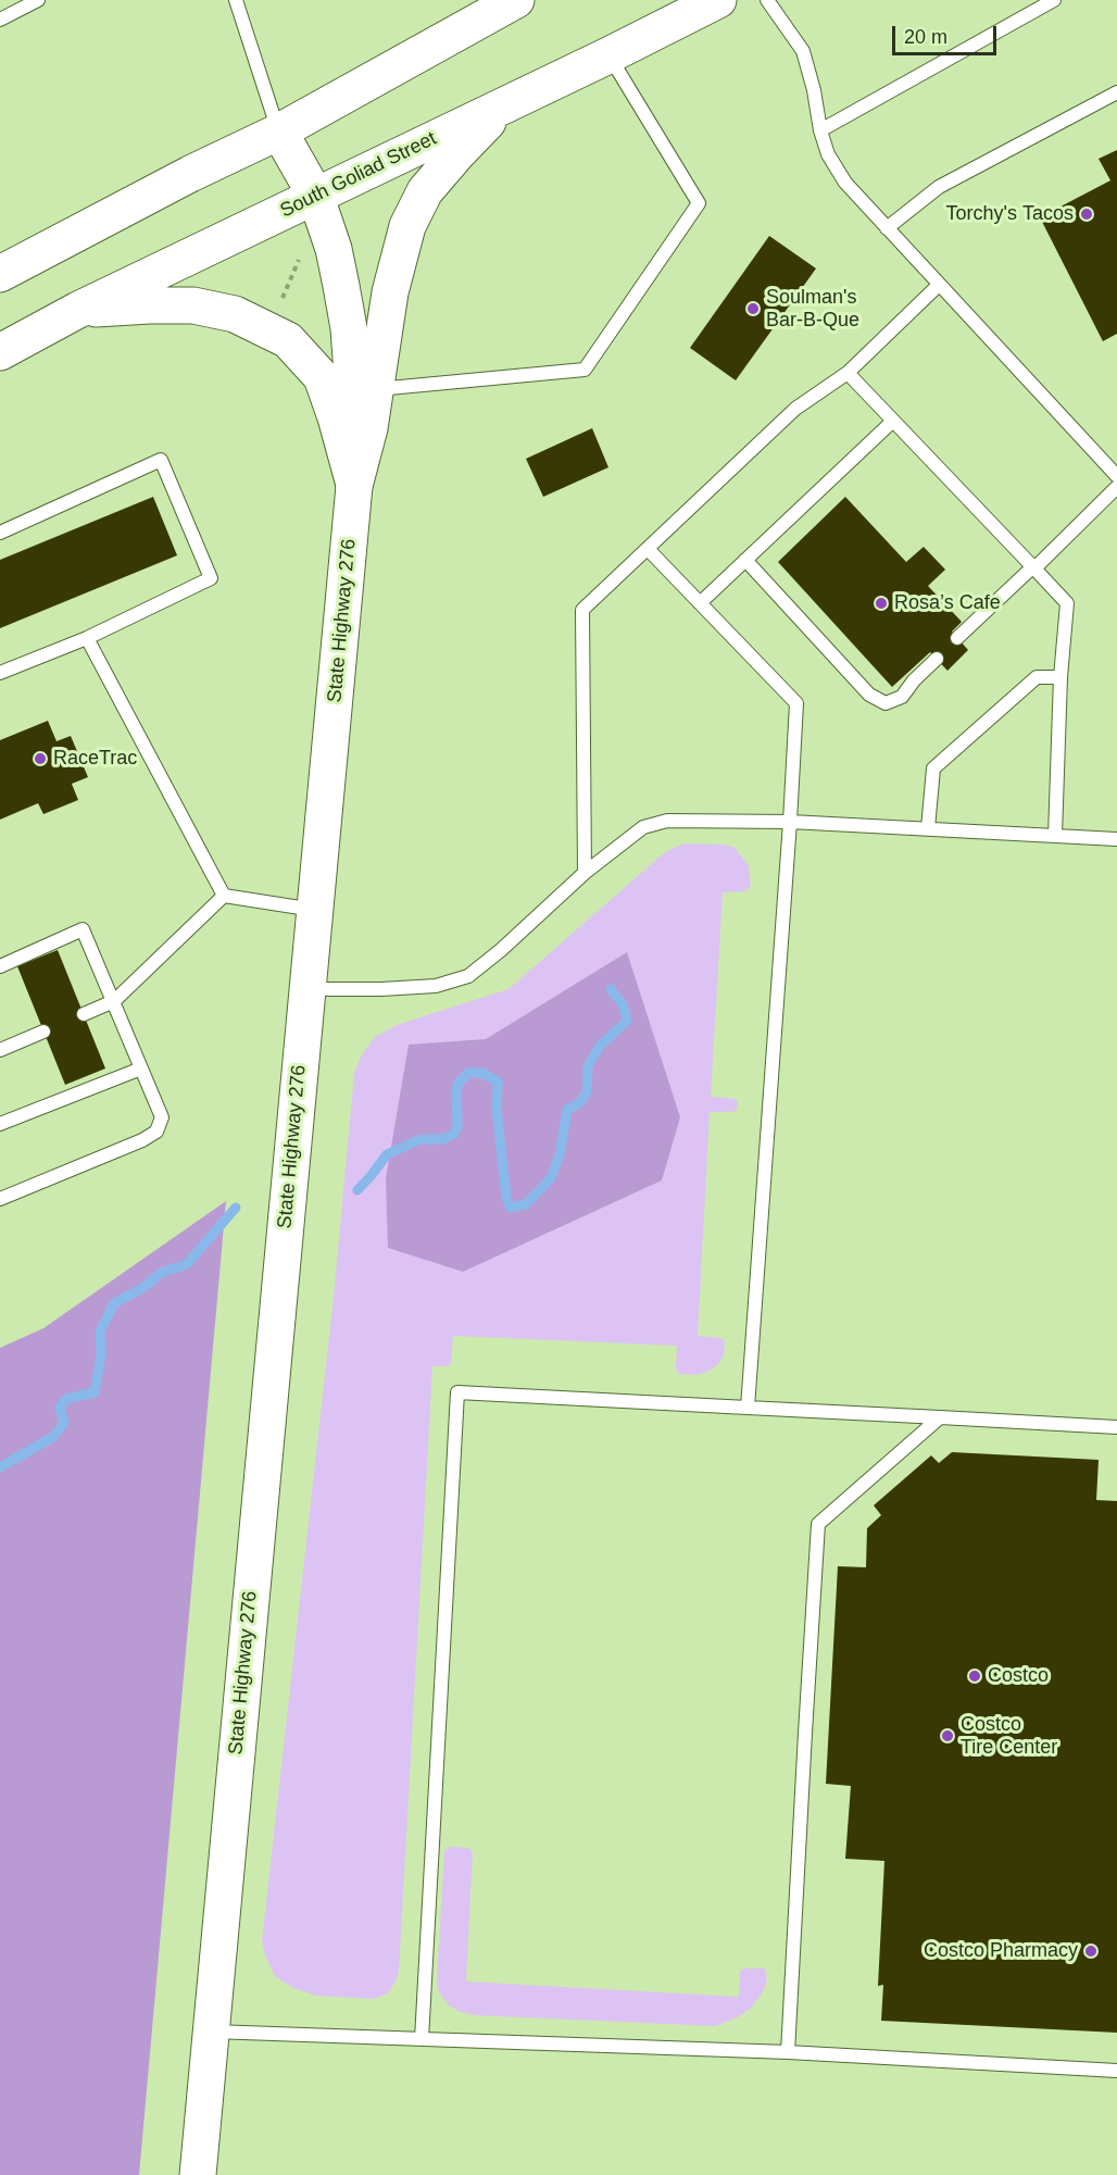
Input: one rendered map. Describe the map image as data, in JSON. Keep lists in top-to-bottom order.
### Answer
{
  "streets": {
    "main road": ["South Goliad Street", "State Highway 276"]
  },
  "places": [
    "Torchy's Tacos",
    "Soulman's Bar-B-Que",
    "Rosa’s Cafe",
    "RaceTrac",
    "Costco",
    "Costco Tire Center",
    "Costco Pharmacy"
  ],
  "scale_bar": "20 m"
}
